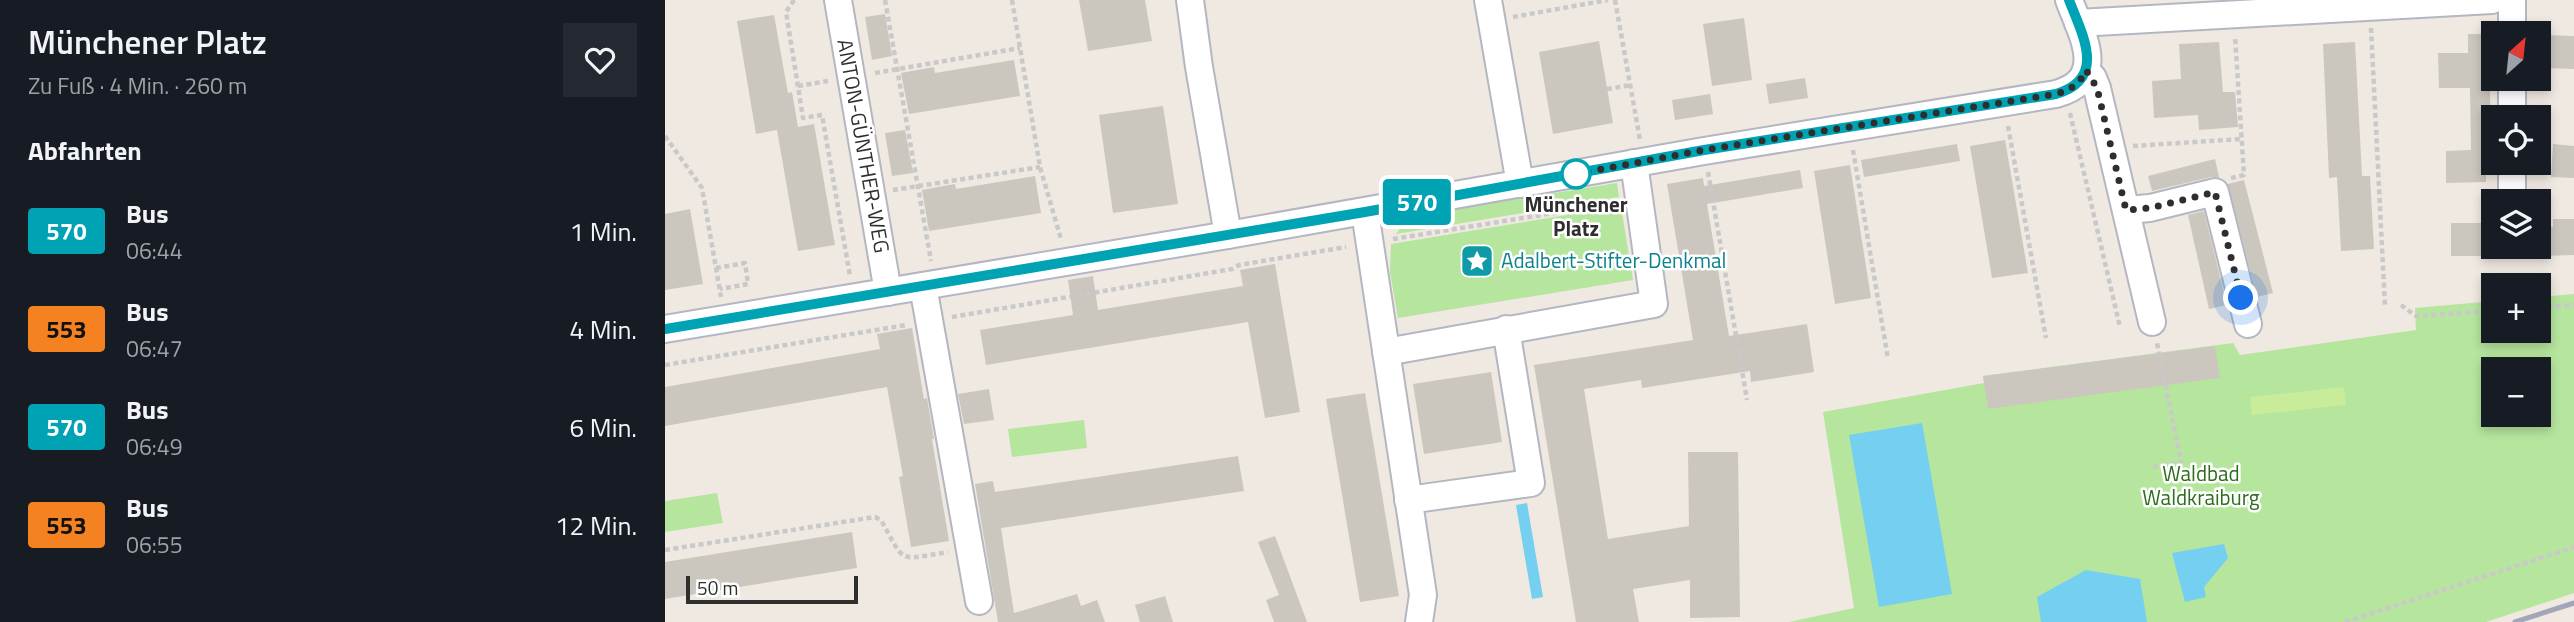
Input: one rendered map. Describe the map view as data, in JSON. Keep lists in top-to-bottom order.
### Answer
{
  "streets": {
    "street": ["ANTON-GÜNTHER-WEG"]
  },
  "parks": ["Waldbad Waldkraiburg"],
  "places": {
    "other": ["Münchener Platz"],
    "place": ["Adalbert-Stifter-Denkmal"]
  },
  "lines": ["bus line 570"],
  "scale_bar": "50 m",
  "north": "top right",
  "page": {
    "heading": [
      ["Münchener Platz", "Zu Fuß · 4 Min. · 260 m"],
      "Abfahrten"
    ],
    "on_map": "570",
    "map_buttons": ["+", "−"],
    "list": [
      {
        "mark": "570",
        "name": "Bus",
        "note": "06:44",
        "value": "1 Min."
      },
      {
        "mark": "553",
        "name": "Bus",
        "note": "06:47",
        "value": "4 Min."
      },
      {
        "mark": "570",
        "name": "Bus",
        "note": "06:49",
        "value": "6 Min."
      },
      {
        "mark": "553",
        "name": "Bus",
        "note": "06:55",
        "value": "12 Min."
      }
    ],
    "scale": "50 m"
  }
}
